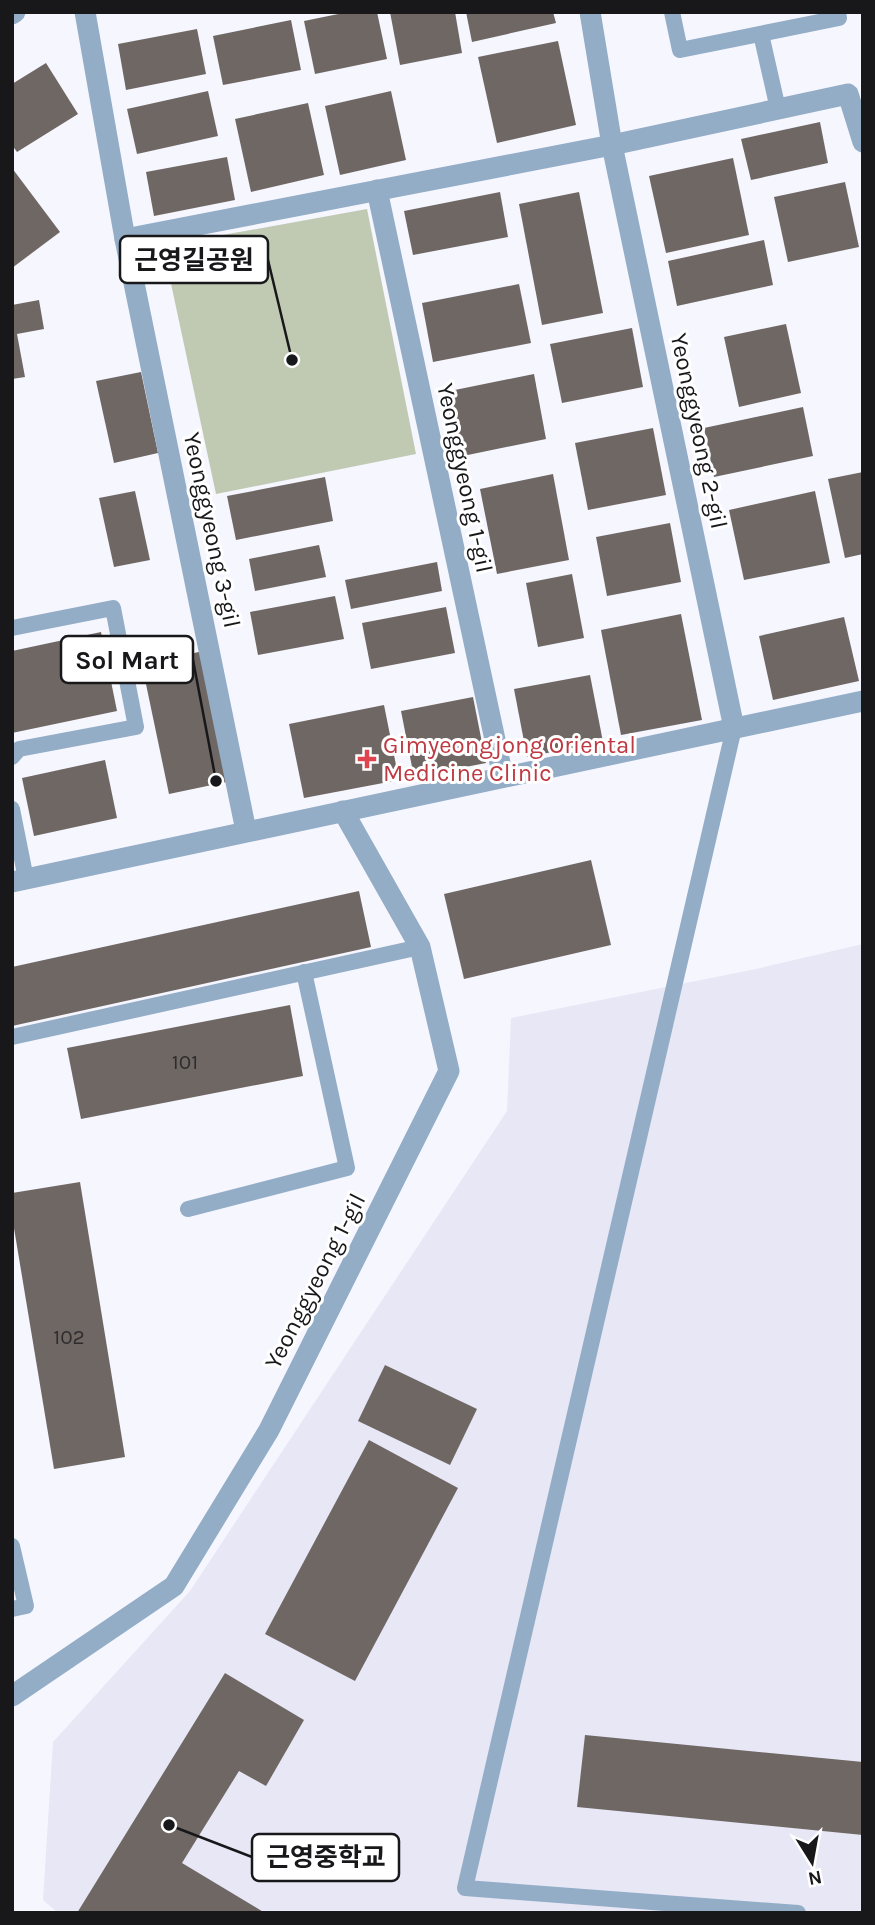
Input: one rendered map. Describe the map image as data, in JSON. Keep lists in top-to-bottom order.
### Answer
{
  "streets": {
    "street": ["Yeonggyeong 2-gil", "Yeonggyeong 1-gil", "Yeonggyeong 3-gil"]
  },
  "places": {
    "other": ["근영길공원", "Sol Mart", "근영중학교"],
    "health": ["Gimyeongjong Oriental Medicine Clinic"]
  },
  "house_numbers": ["101", "102"],
  "north": "bottom"
}
